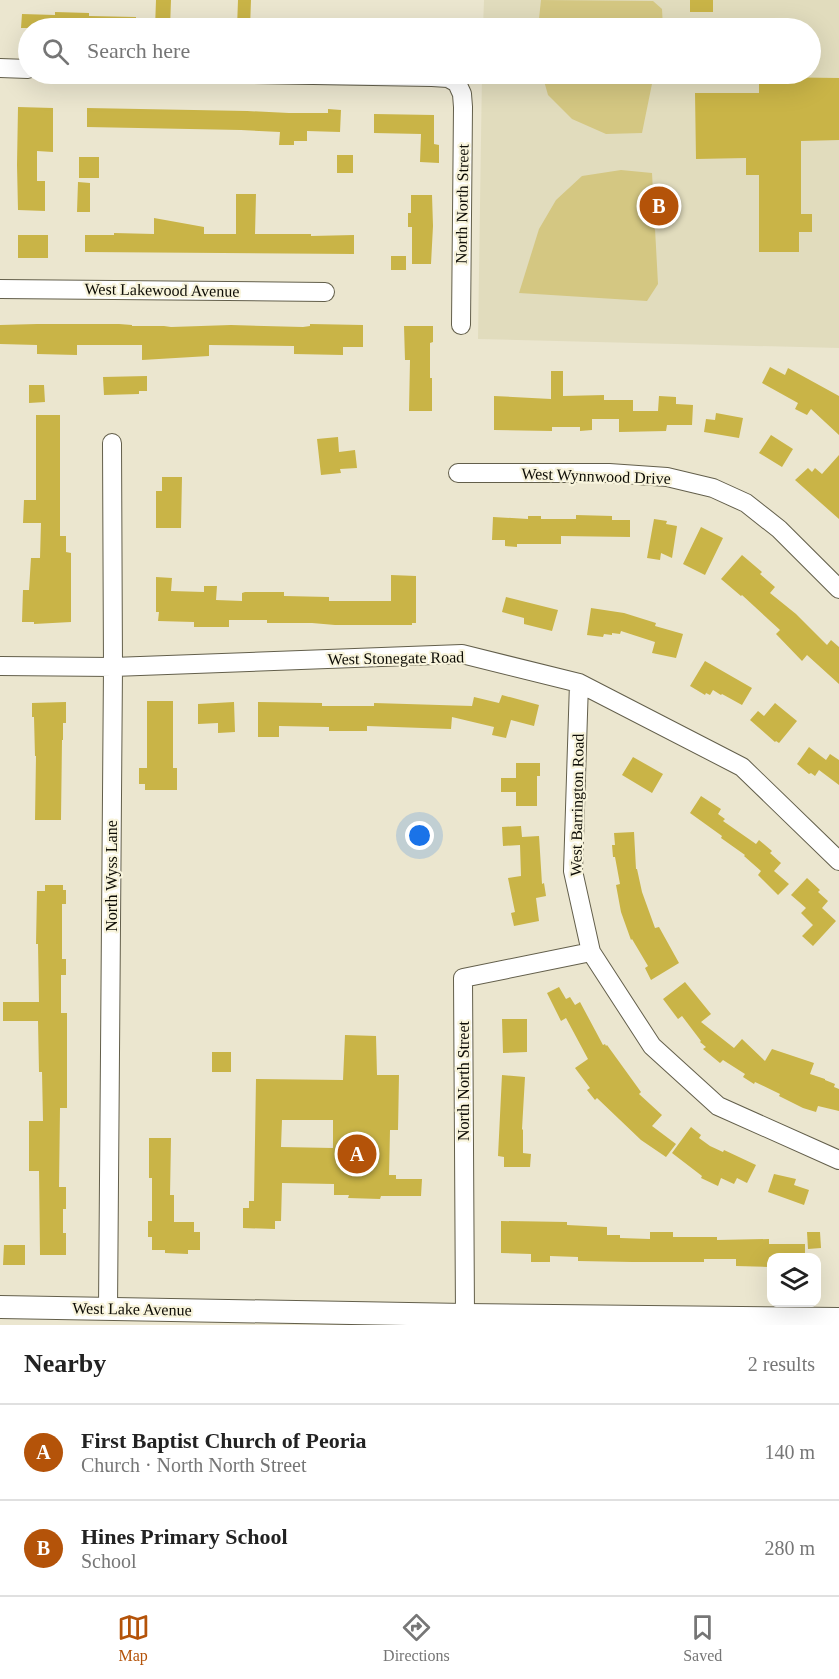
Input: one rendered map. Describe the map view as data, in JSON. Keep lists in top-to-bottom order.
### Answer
{
  "streets": {
    "street": [
      "North North Street",
      "West Lakewood Avenue",
      "West Wynnwood Drive",
      "West Stonegate Road",
      "West Barrington Road",
      "North Wyss Lane",
      "West Lake Avenue"
    ]
  },
  "crossings": [
    ["North North Street", "West Barrington Road"],
    ["North North Street", "West Lake Avenue"],
    ["West Stonegate Road", "West Barrington Road"],
    ["West Stonegate Road", "North Wyss Lane"],
    ["North Wyss Lane", "West Lake Avenue"]
  ],
  "page": {
    "search": "Search here",
    "pins": ["B", "A"],
    "heading": ["Nearby", "2 results"],
    "list": [
      {
        "mark": "A",
        "name": "First Baptist Church of Peoria",
        "note": "Church · North North Street",
        "value": "140 m"
      },
      {
        "mark": "B",
        "name": "Hines Primary School",
        "note": "School",
        "value": "280 m"
      }
    ],
    "nav": ["Map", "Directions", "Saved"]
  }
}
